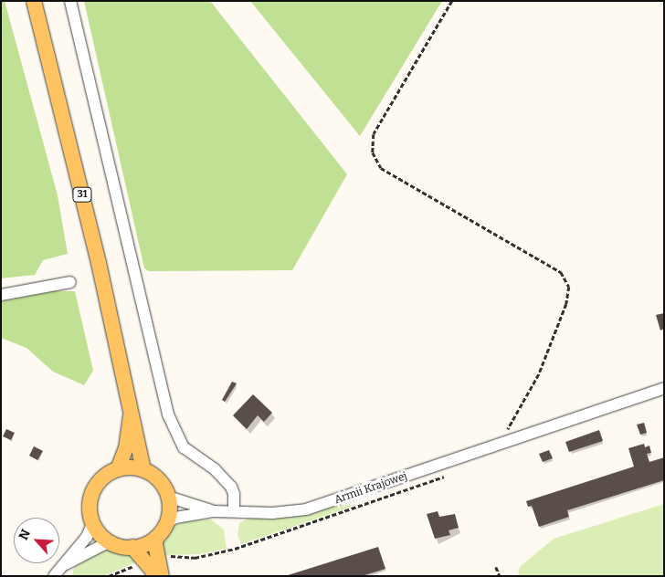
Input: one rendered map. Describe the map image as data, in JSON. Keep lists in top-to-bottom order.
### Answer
{
  "streets": {
    "main road": ["31"],
    "street": ["Armii Krajowej"]
  },
  "crossings": [
    ["31", "Armii Krajowej"]
  ],
  "north": "top left"
}
